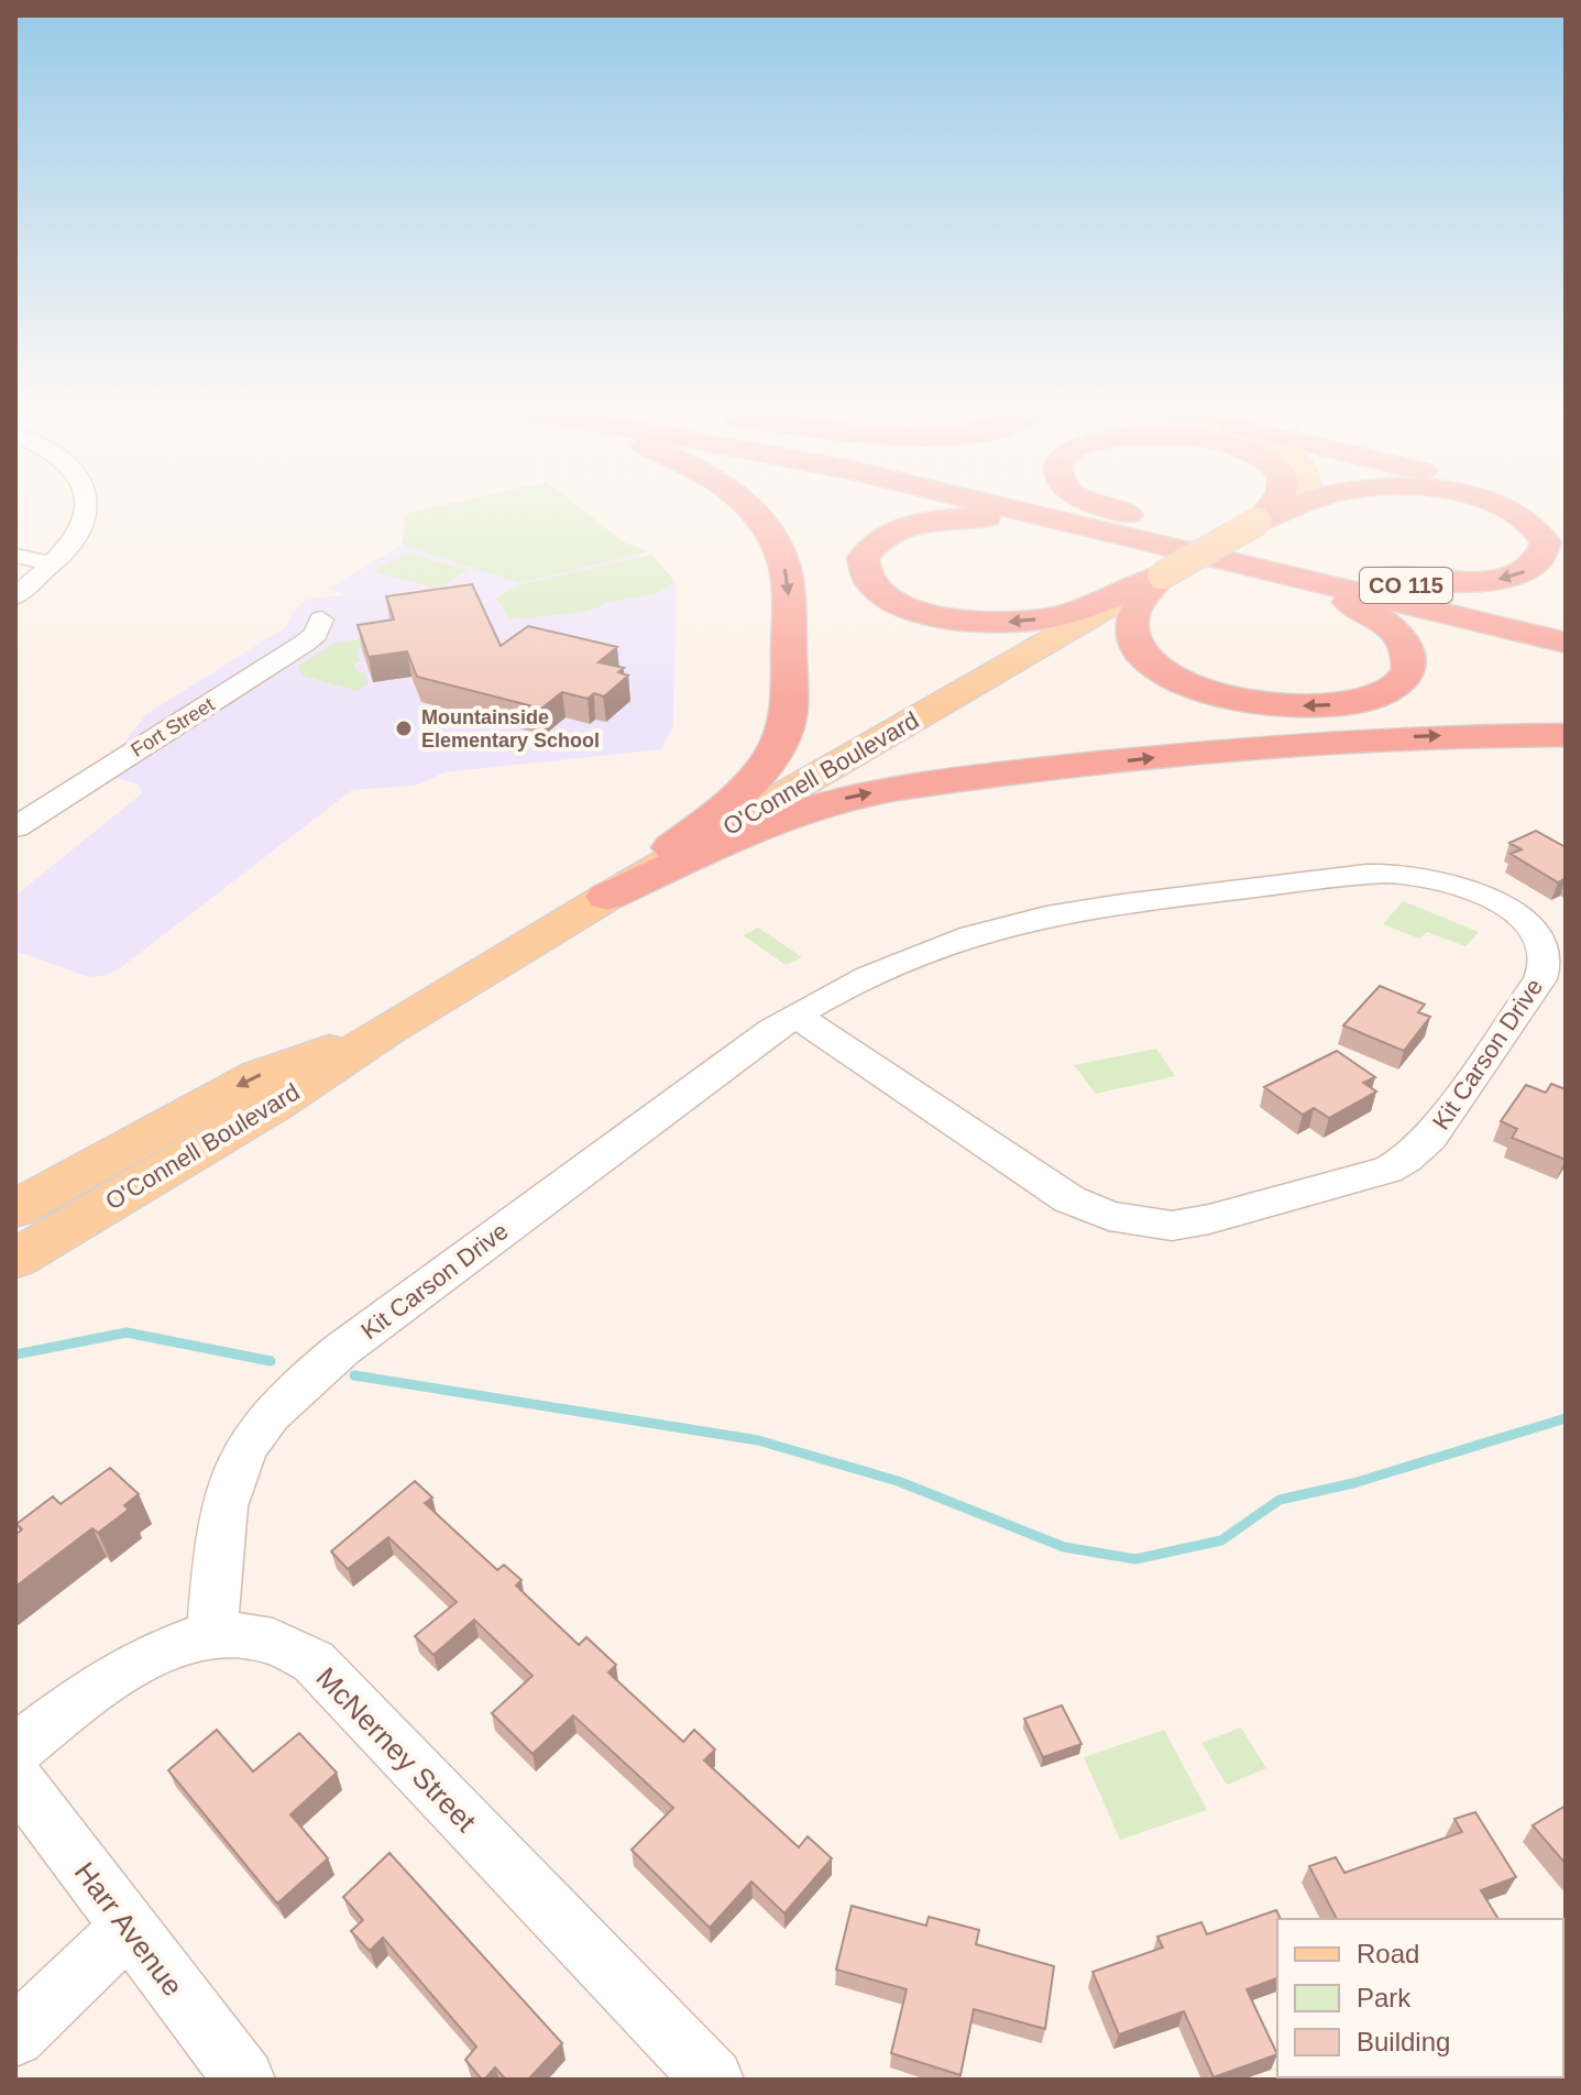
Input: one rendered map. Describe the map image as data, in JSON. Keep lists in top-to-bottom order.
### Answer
{
  "streets": {
    "highway": ["CO 115"],
    "main road": ["O'Connell Boulevard"],
    "street": [
      "Fort Street",
      "Kit Carson Drive",
      "McNerney Street",
      "Harr Avenue"
    ]
  },
  "crossings": [
    ["CO 115", "O'Connell Boulevard"],
    ["Kit Carson Drive", "McNerney Street"]
  ],
  "places": ["Mountainside Elementary School"],
  "legend": ["Road", "Park", "Building"]
}
